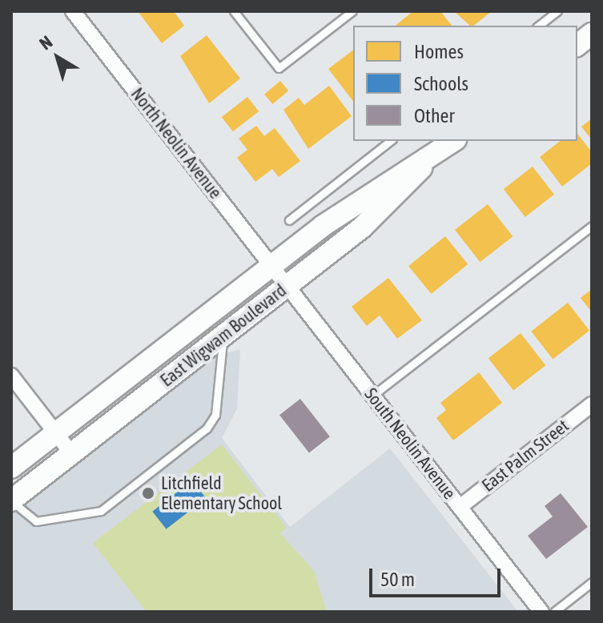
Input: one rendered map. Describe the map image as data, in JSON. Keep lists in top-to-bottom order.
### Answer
{
  "streets": {
    "street": [
      "North Neolin Avenue",
      "East Wigwam Boulevard",
      "South Neolin Avenue",
      "East Palm Street"
    ]
  },
  "crossings": [
    ["North Neolin Avenue", "East Wigwam Boulevard"],
    ["North Neolin Avenue", "South Neolin Avenue"],
    ["East Wigwam Boulevard", "South Neolin Avenue"],
    ["South Neolin Avenue", "East Palm Street"]
  ],
  "places": ["Litchfield Elementary School"],
  "legend": ["Homes", "Schools", "Other"],
  "scale_bar": "50 m",
  "north": "top left"
}
